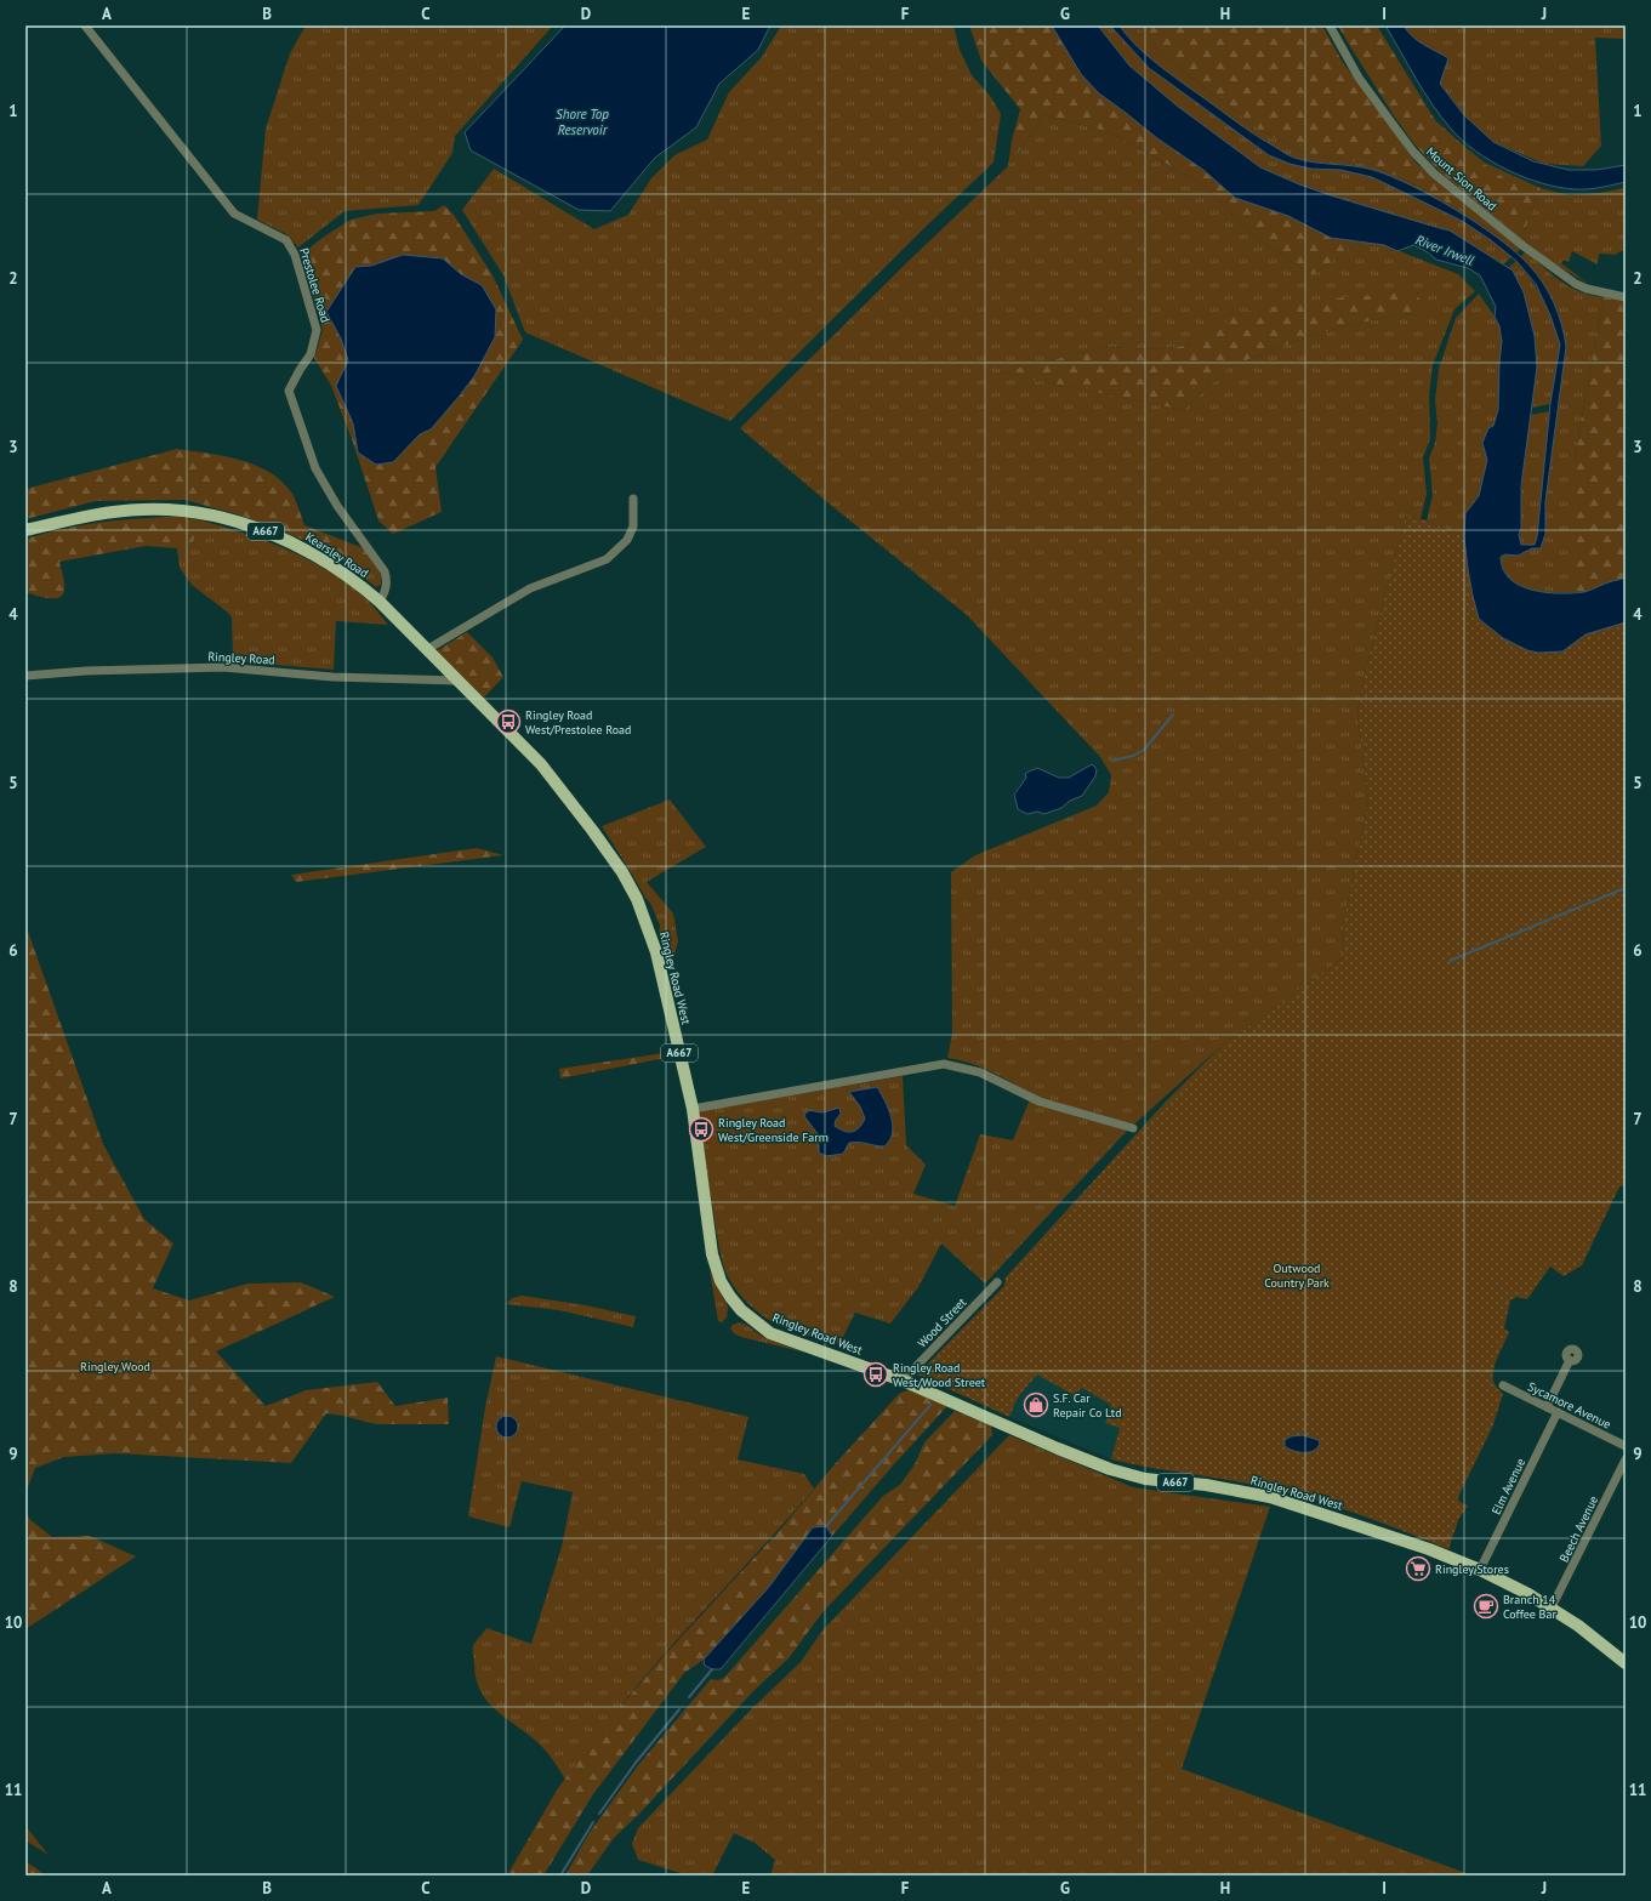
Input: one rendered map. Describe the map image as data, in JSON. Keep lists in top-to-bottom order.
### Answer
{
  "streets": {
    "main road": ["A667", "Kearsley Road", "Ringley Road West"],
    "street": [
      "Mount Sion Road",
      "Prestolee Road",
      "Ringley Road",
      "Wood Street",
      "Sycamore Avenue",
      "Elm Avenue",
      "Beech Avenue"
    ]
  },
  "crossings": [
    ["Prestolee Road", "Kearsley Road"],
    ["Kearsley Road", "Ringley Road"],
    ["Kearsley Road", "Ringley Road West"],
    ["Ringley Road", "Ringley Road West"],
    ["Ringley Road West", "Wood Street"],
    ["Ringley Road West", "Elm Avenue"],
    ["Ringley Road West", "Beech Avenue"],
    ["Sycamore Avenue", "Elm Avenue"]
  ],
  "water": ["Shore Top Reservoir", "River Irwell"],
  "parks": ["Outwood Country Park", "Ringley Wood"],
  "places": {
    "bus stop": ["Ringley Road West/Prestolee Road", "Ringley Road West/Greenside Farm", "Ringley Road West/Wood Street"],
    "shop": ["S.F. Car Repair Co Ltd"],
    "supermarket": ["Ringley Stores"],
    "cafe": ["Branch 14 Coffee Bar"]
  },
  "grid": {
    "columns": [
      "A",
      "B",
      "C",
      "D",
      "E",
      "F",
      "G",
      "H",
      "I",
      "J"
    ],
    "rows": [
      "1",
      "2",
      "3",
      "4",
      "5",
      "6",
      "7",
      "8",
      "9",
      "10",
      "11"
    ]
  }
}
